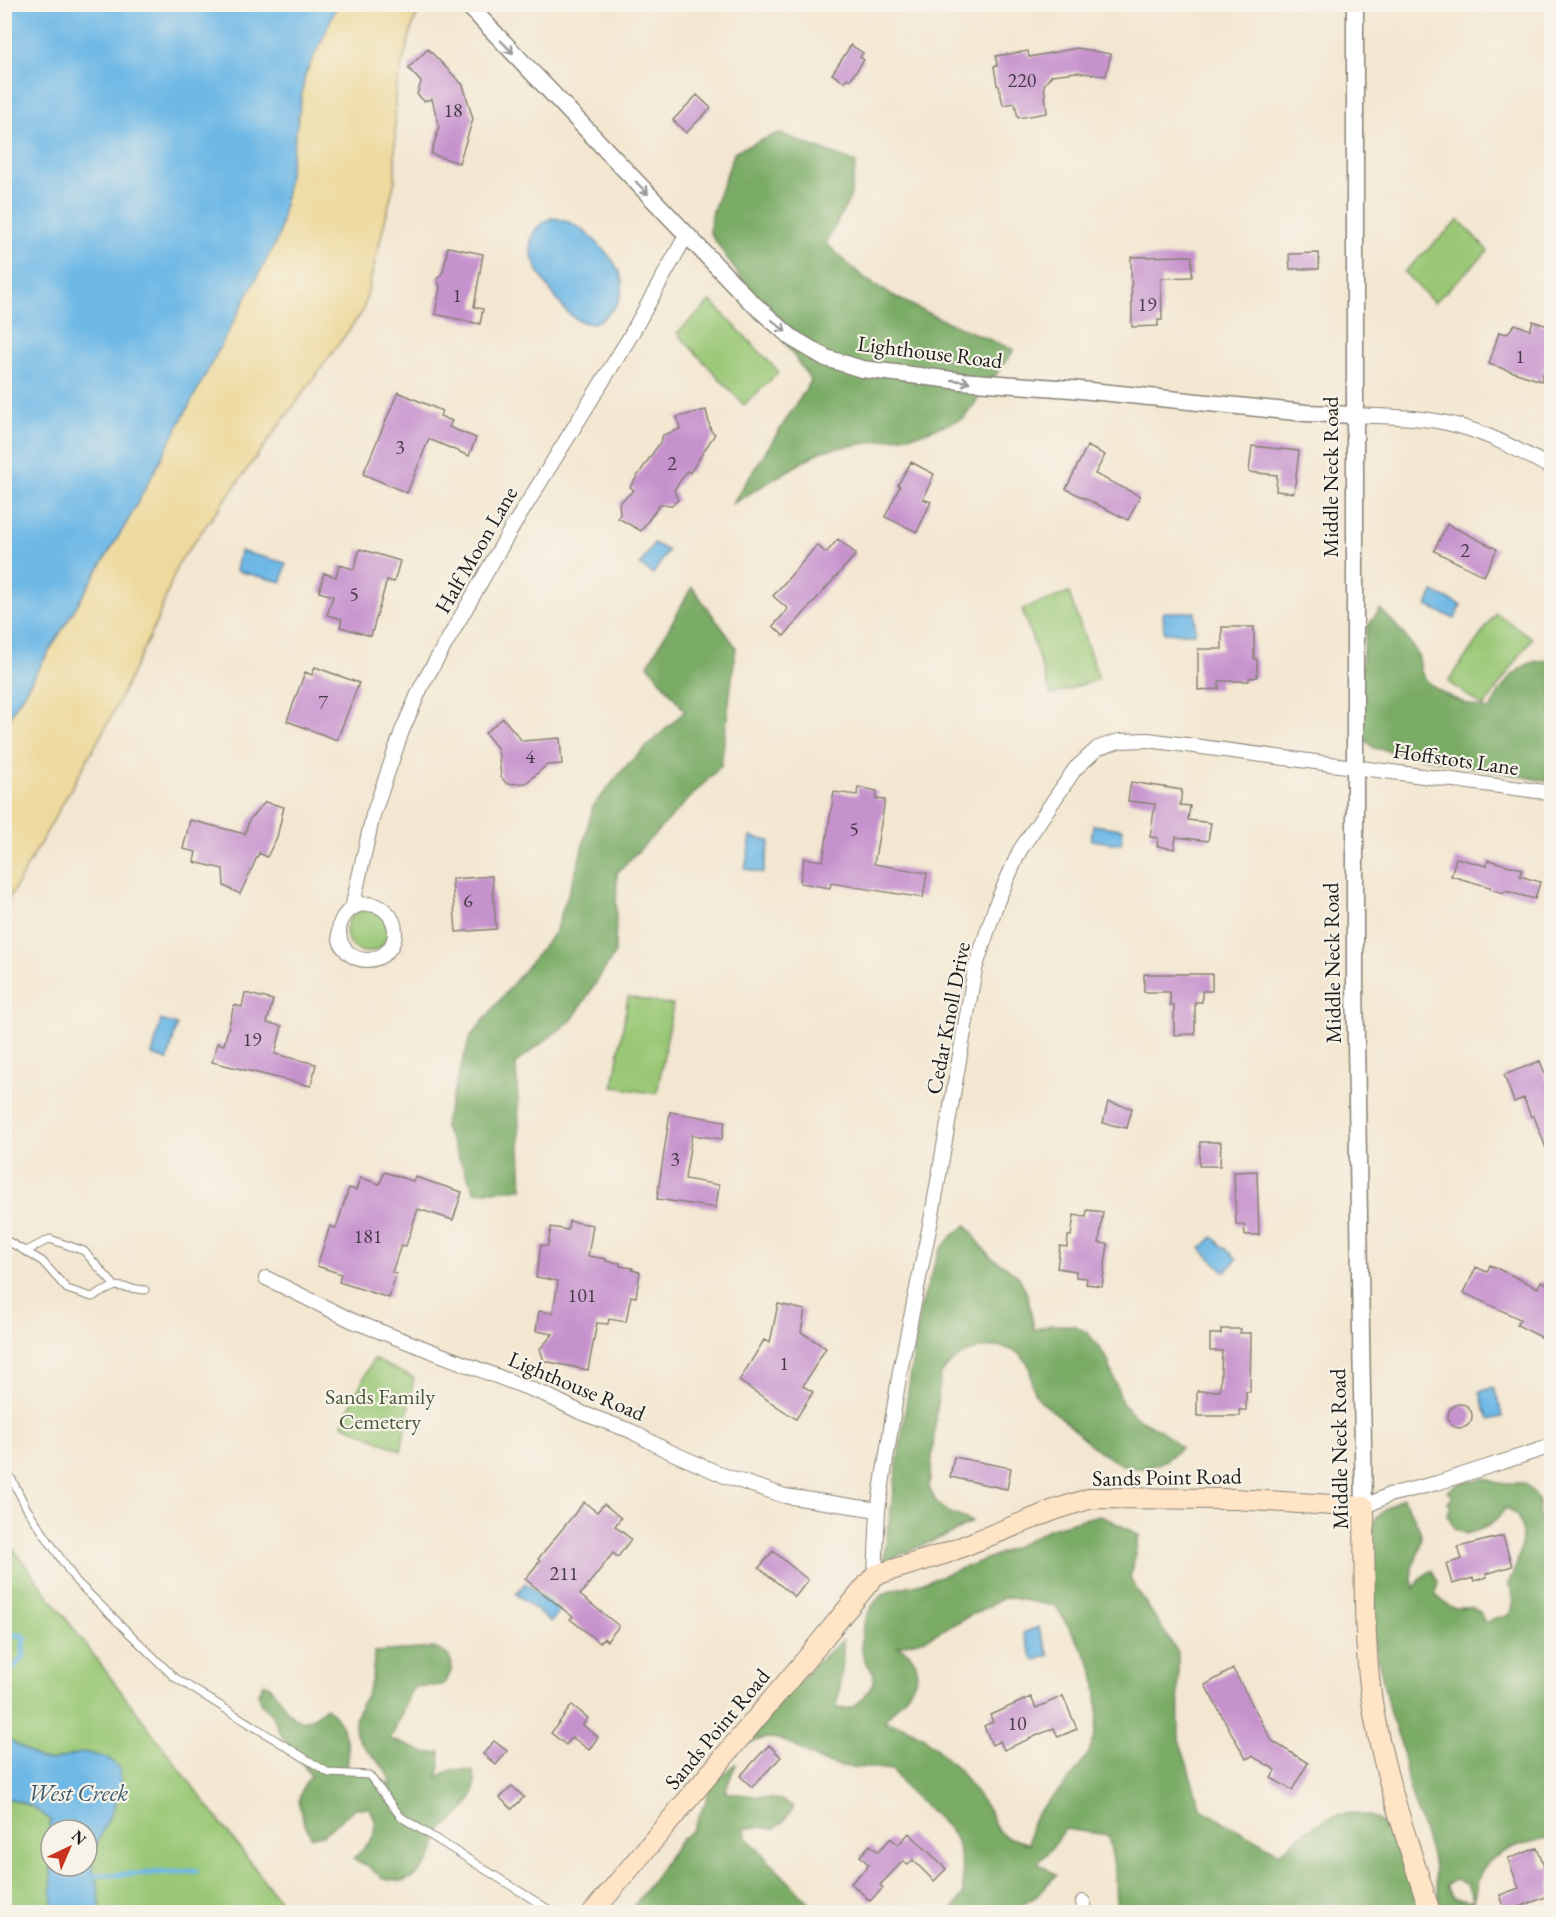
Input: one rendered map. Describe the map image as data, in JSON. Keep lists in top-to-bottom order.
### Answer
{
  "streets": {
    "main road": ["Middle Neck Road", "Sands Point Road"],
    "street": [
      "Lighthouse Road",
      "Half Moon Lane",
      "Hoffstots Lane",
      "Cedar Knoll Drive"
    ]
  },
  "crossings": [
    ["Lighthouse Road", "Middle Neck Road"],
    ["Lighthouse Road", "Half Moon Lane"],
    ["Lighthouse Road", "Cedar Knoll Drive"],
    ["Middle Neck Road", "Hoffstots Lane"],
    ["Middle Neck Road", "Cedar Knoll Drive"],
    ["Middle Neck Road", "Sands Point Road"],
    ["Hoffstots Lane", "Cedar Knoll Drive"]
  ],
  "one_way": ["Lighthouse Road"],
  "water": ["West Creek"],
  "parks": ["Sands Family Cemetery"],
  "house_numbers": [
    "220",
    "18",
    "1",
    "19",
    "1",
    "3",
    "2",
    "2",
    "5",
    "7",
    "4",
    "5",
    "6",
    "19",
    "3",
    "181",
    "101",
    "1",
    "211",
    "10"
  ],
  "north": "top right"
}
